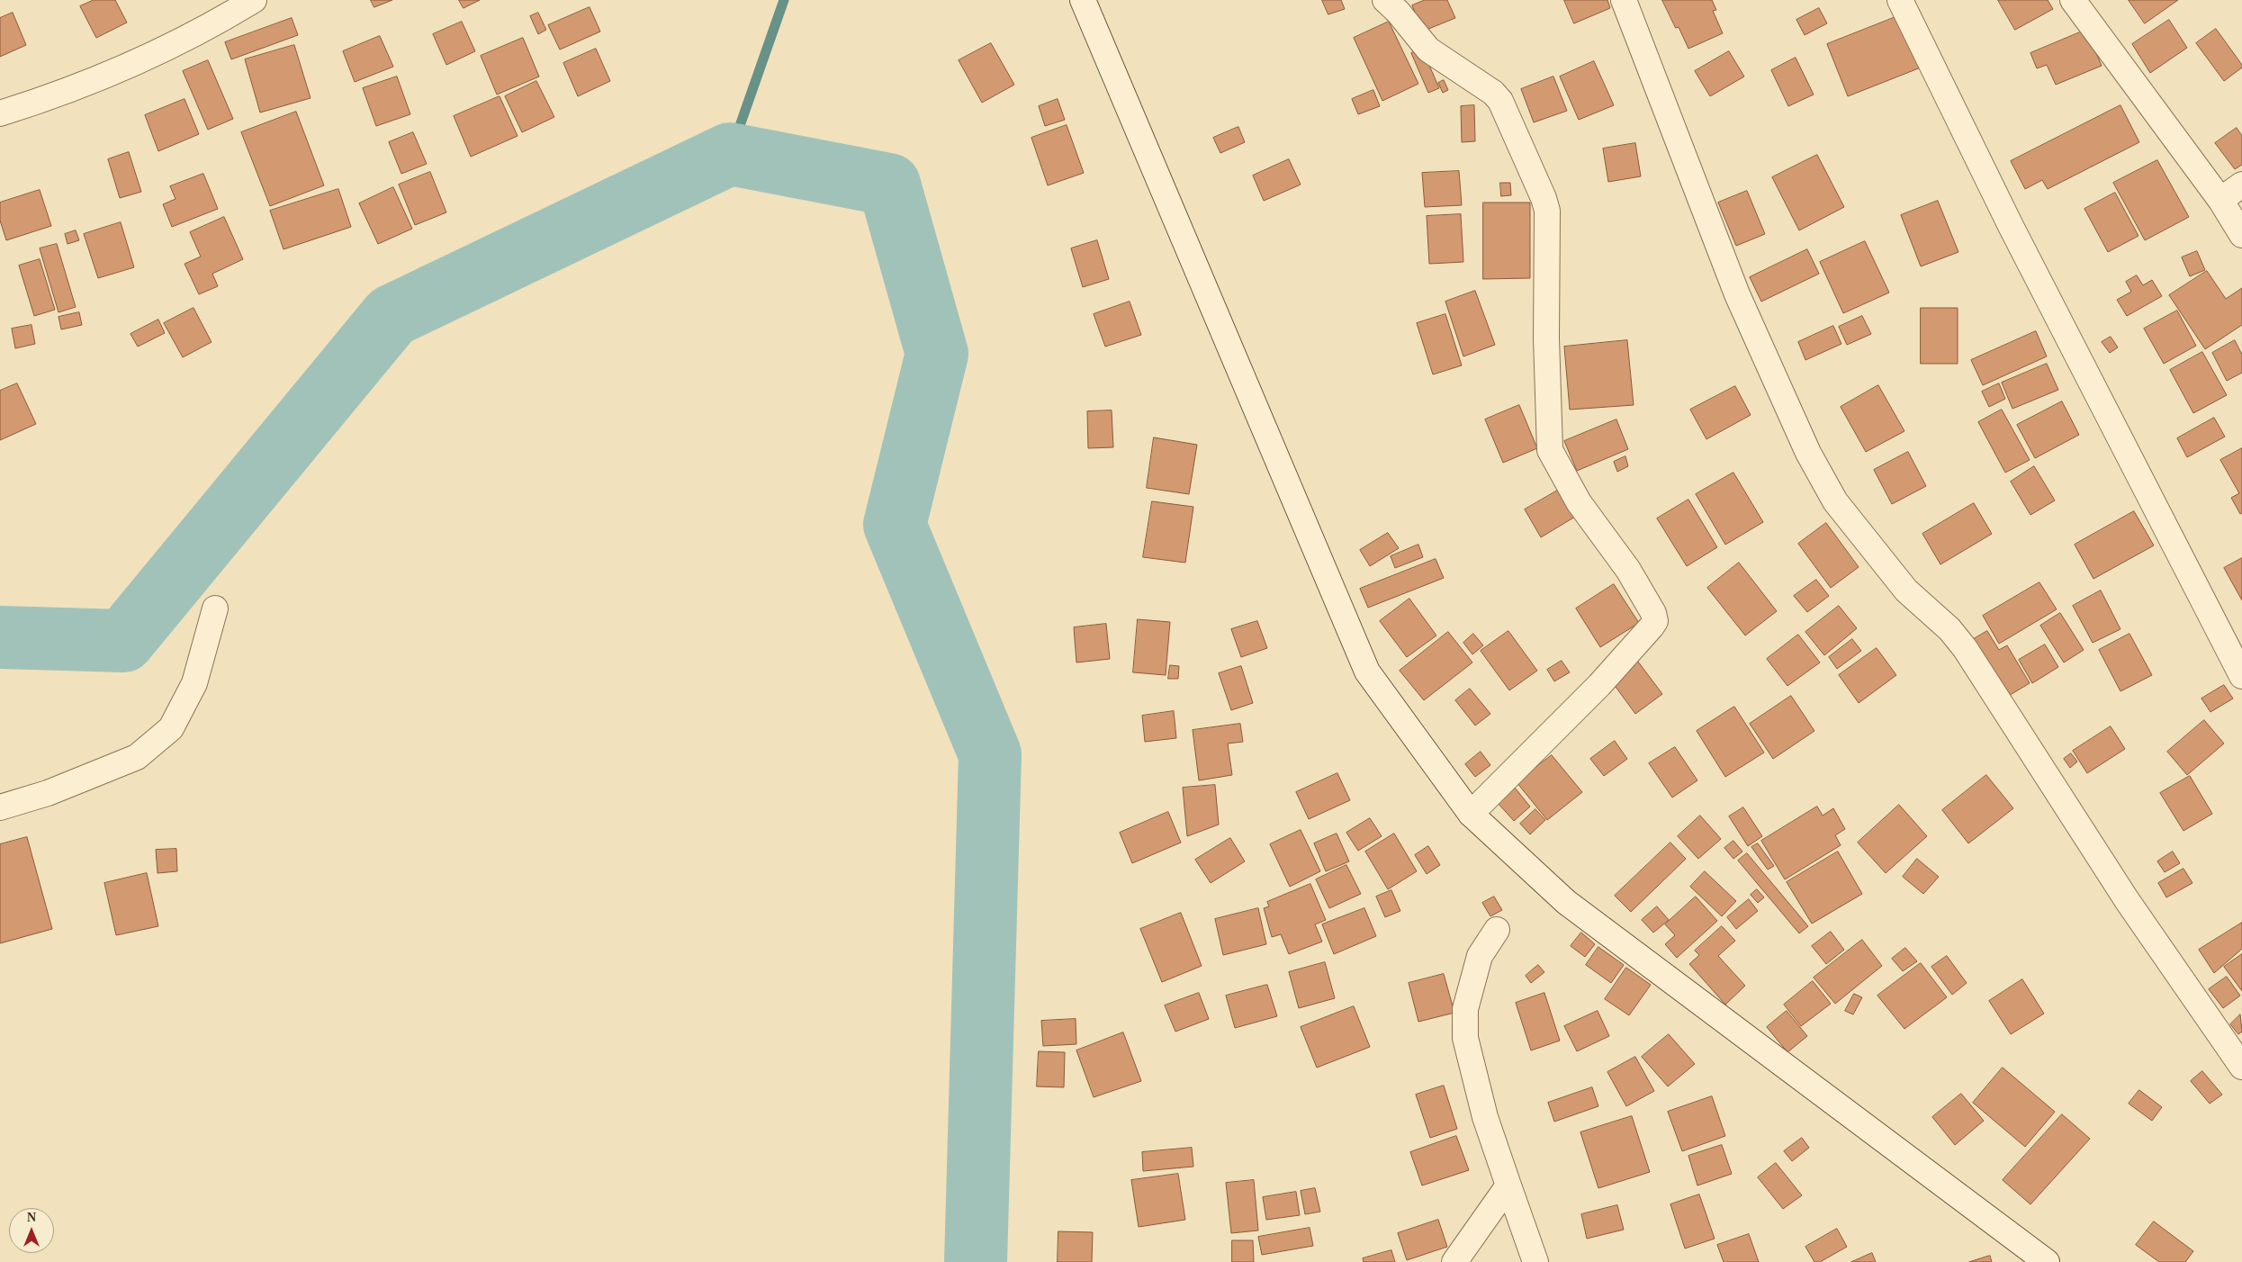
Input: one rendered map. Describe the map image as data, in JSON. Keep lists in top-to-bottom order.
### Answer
{
  "north": "top"
}
